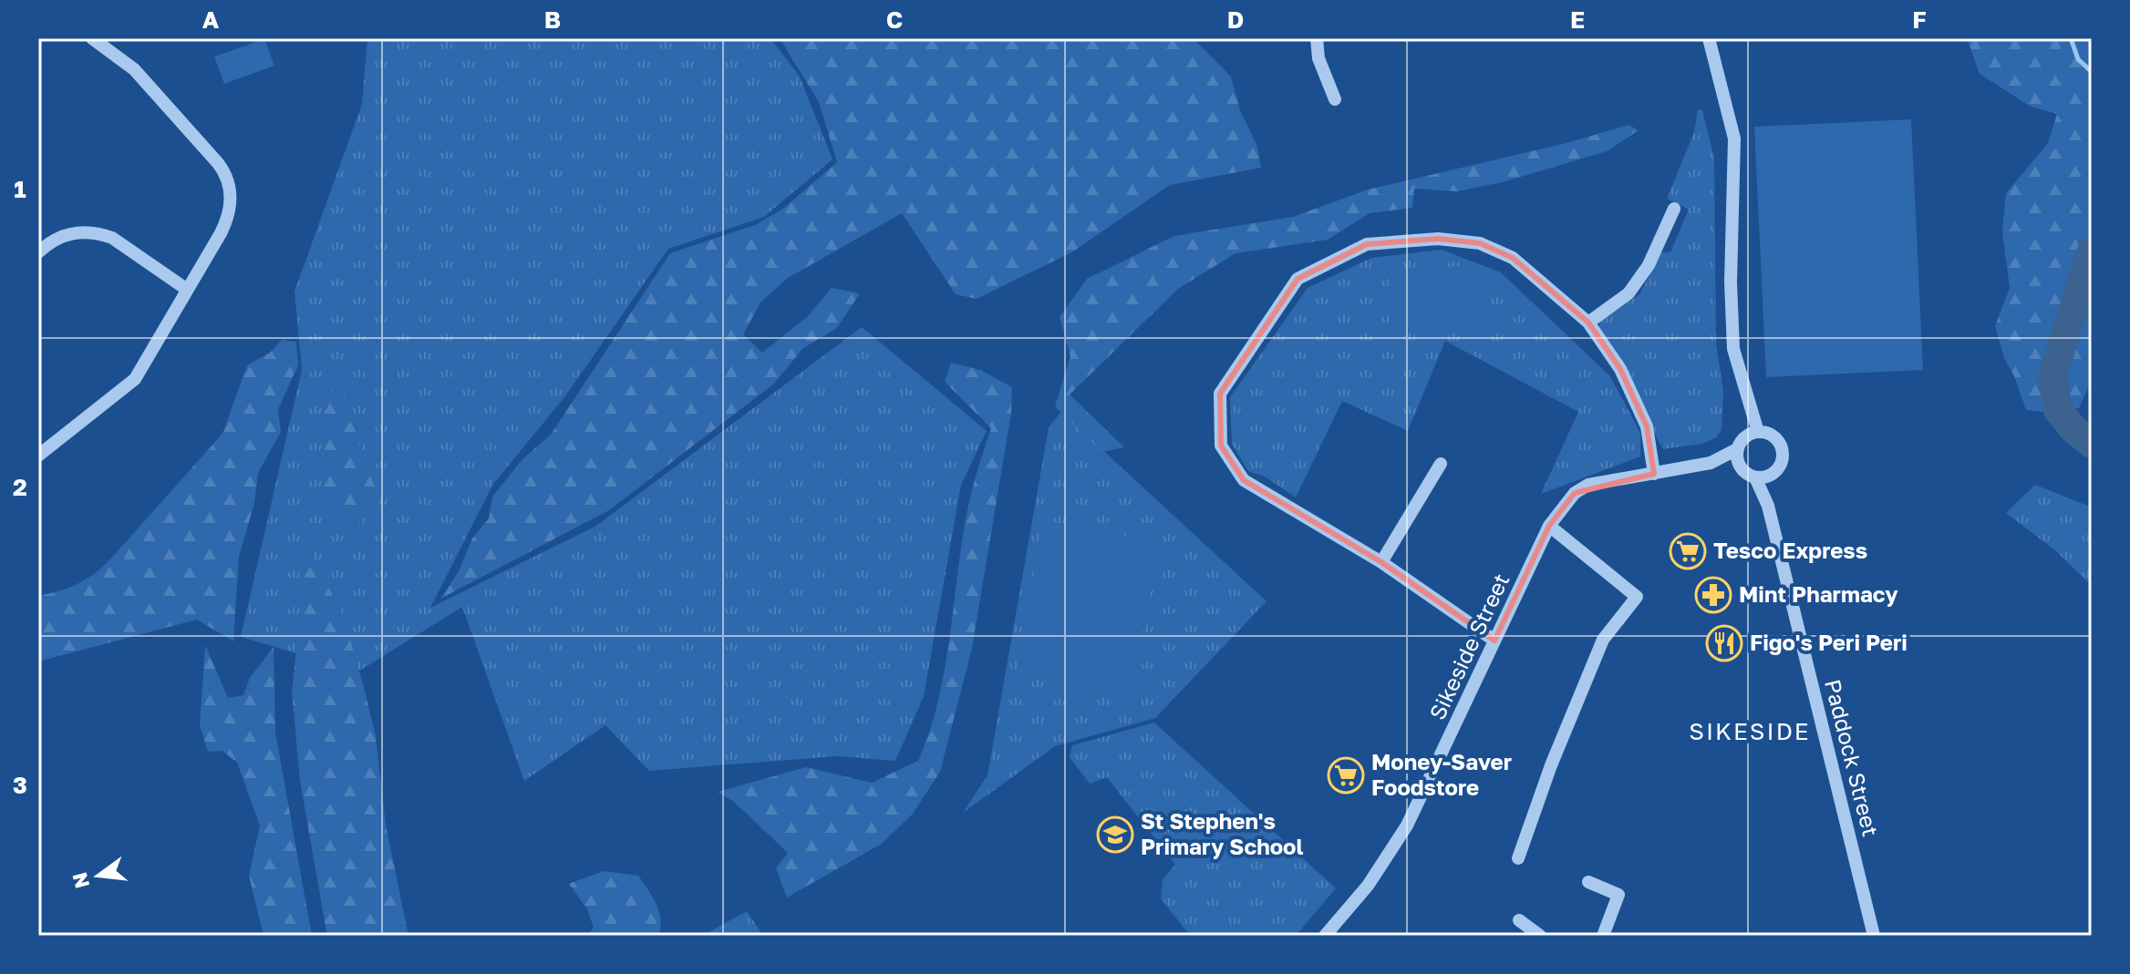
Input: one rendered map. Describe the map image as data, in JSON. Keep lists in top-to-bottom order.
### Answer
{
  "streets": {
    "street": ["Sikeside Street", "Paddock Street"]
  },
  "crossings": [
    ["Sikeside Street", "Paddock Street"]
  ],
  "districts": ["SIKESIDE"],
  "places": {
    "supermarket": ["Tesco Express", "Money-Saver Foodstore"],
    "pharmacy": ["Mint Pharmacy"],
    "restaurant": ["Figo's Peri Peri"],
    "school or university": ["St Stephen's Primary School"]
  },
  "north": "left",
  "grid": {
    "columns": [
      "A",
      "B",
      "C",
      "D",
      "E",
      "F"
    ],
    "rows": ["1", "2", "3"]
  }
}
